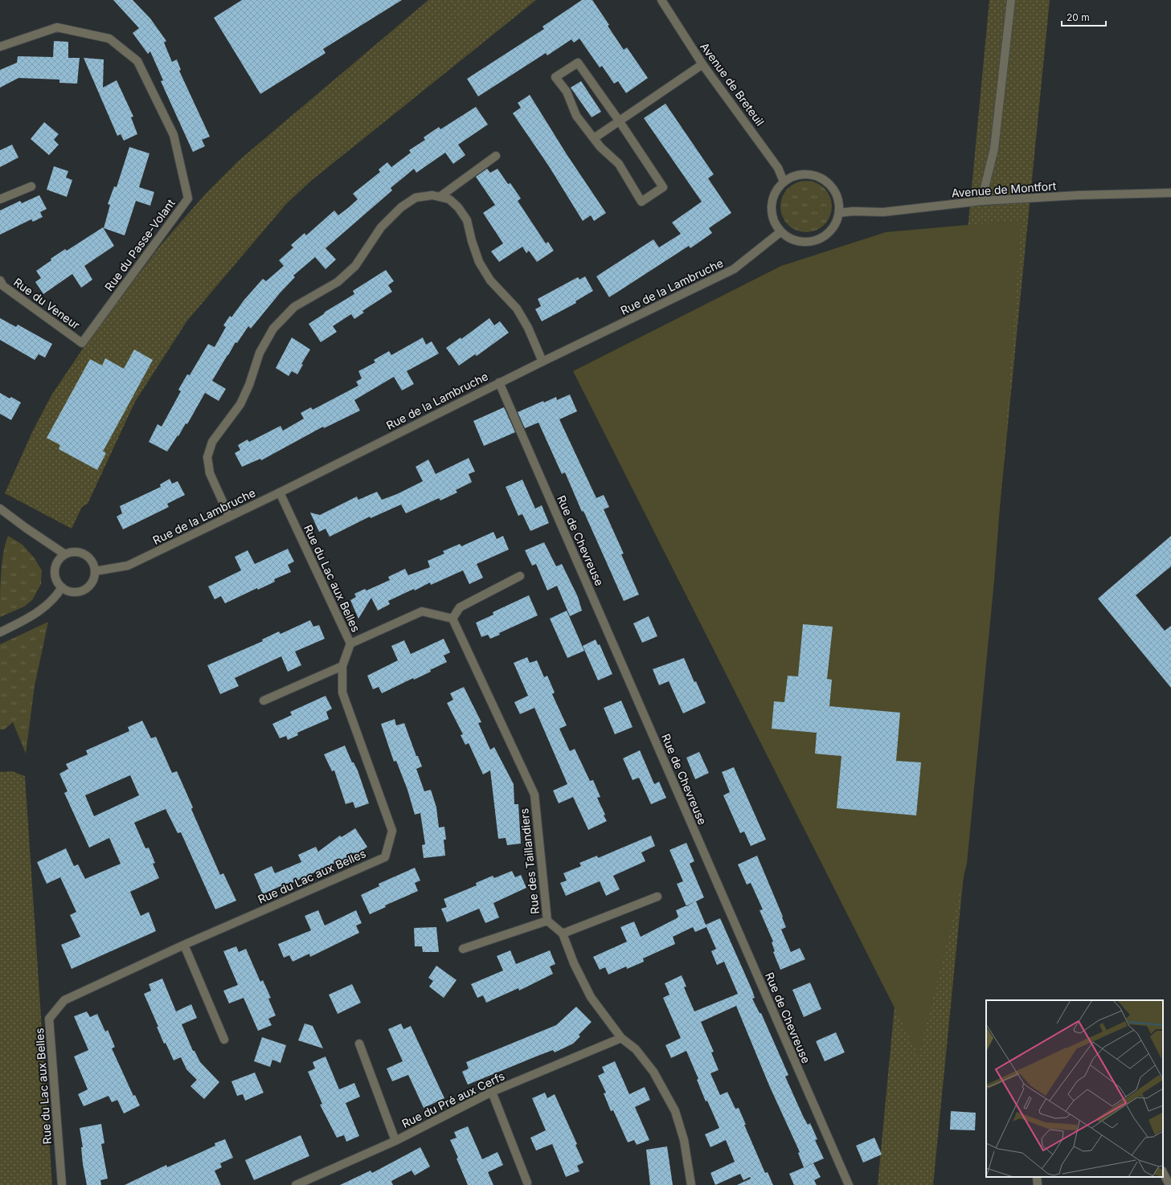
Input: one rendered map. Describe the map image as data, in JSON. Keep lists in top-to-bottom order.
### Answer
{
  "streets": {
    "street": [
      "Avenue de Breteuil",
      "Avenue de Montfort",
      "Rue du Passe-Volant",
      "Rue de la Lambruche",
      "Rue du Veneur",
      "Rue de Chevreuse",
      "Rue du Lac aux Belles",
      "Rue des Taillandiers",
      "Rue du Pré aux Cerfs"
    ]
  },
  "crossings": [
    ["Avenue de Breteuil", "Avenue de Montfort"],
    ["Avenue de Breteuil", "Rue de la Lambruche"],
    ["Avenue de Montfort", "Rue de la Lambruche"],
    ["Rue du Passe-Volant", "Rue du Veneur"],
    ["Rue de la Lambruche", "Rue de Chevreuse"],
    ["Rue de la Lambruche", "Rue du Lac aux Belles"],
    ["Rue des Taillandiers", "Rue du Pré aux Cerfs"]
  ],
  "scale_bar": "20 m"
}
